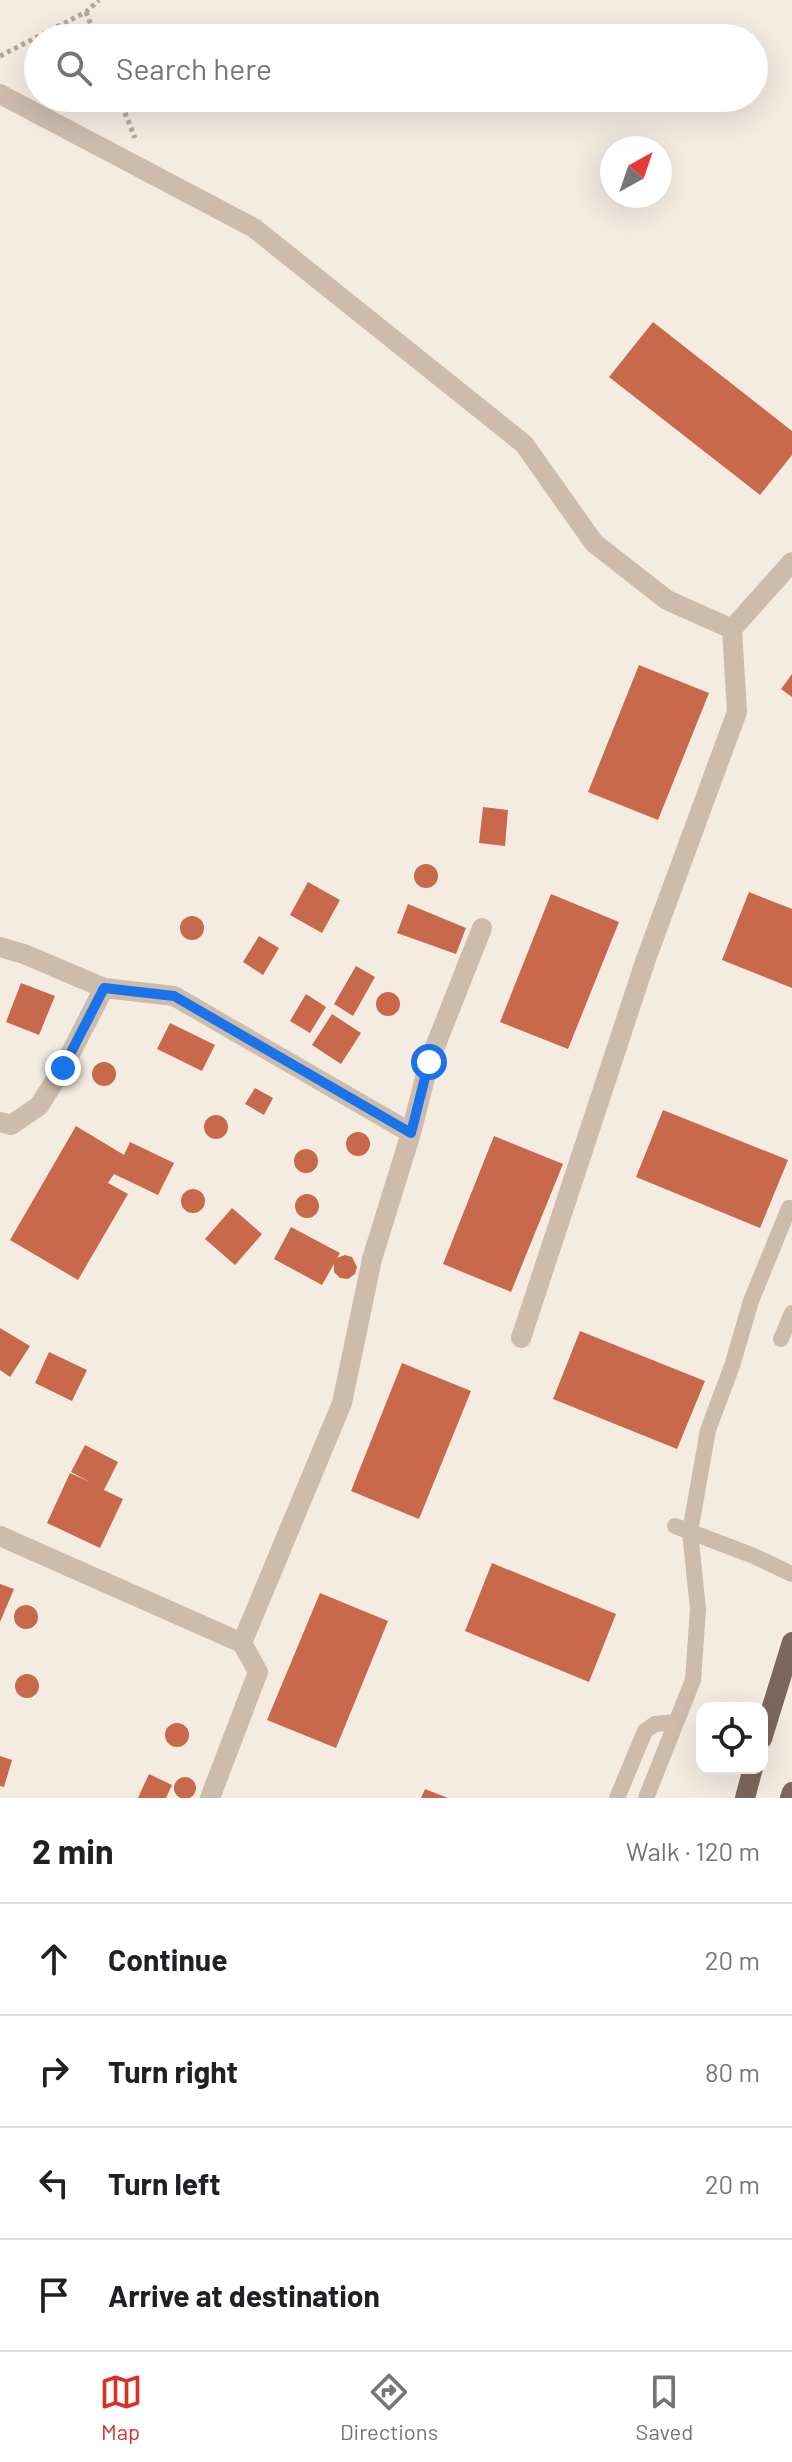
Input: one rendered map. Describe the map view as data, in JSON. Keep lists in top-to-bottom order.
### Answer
{
  "north": "top right",
  "page": {
    "search": "Search here",
    "heading": ["2 min", "Walk · 120 m"],
    "list": [
      ["Continue", "20 m"],
      ["Turn right", "80 m"],
      ["Turn left", "20 m"],
      "Arrive at destination"
    ],
    "nav": ["Map", "Directions", "Saved"]
  }
}
